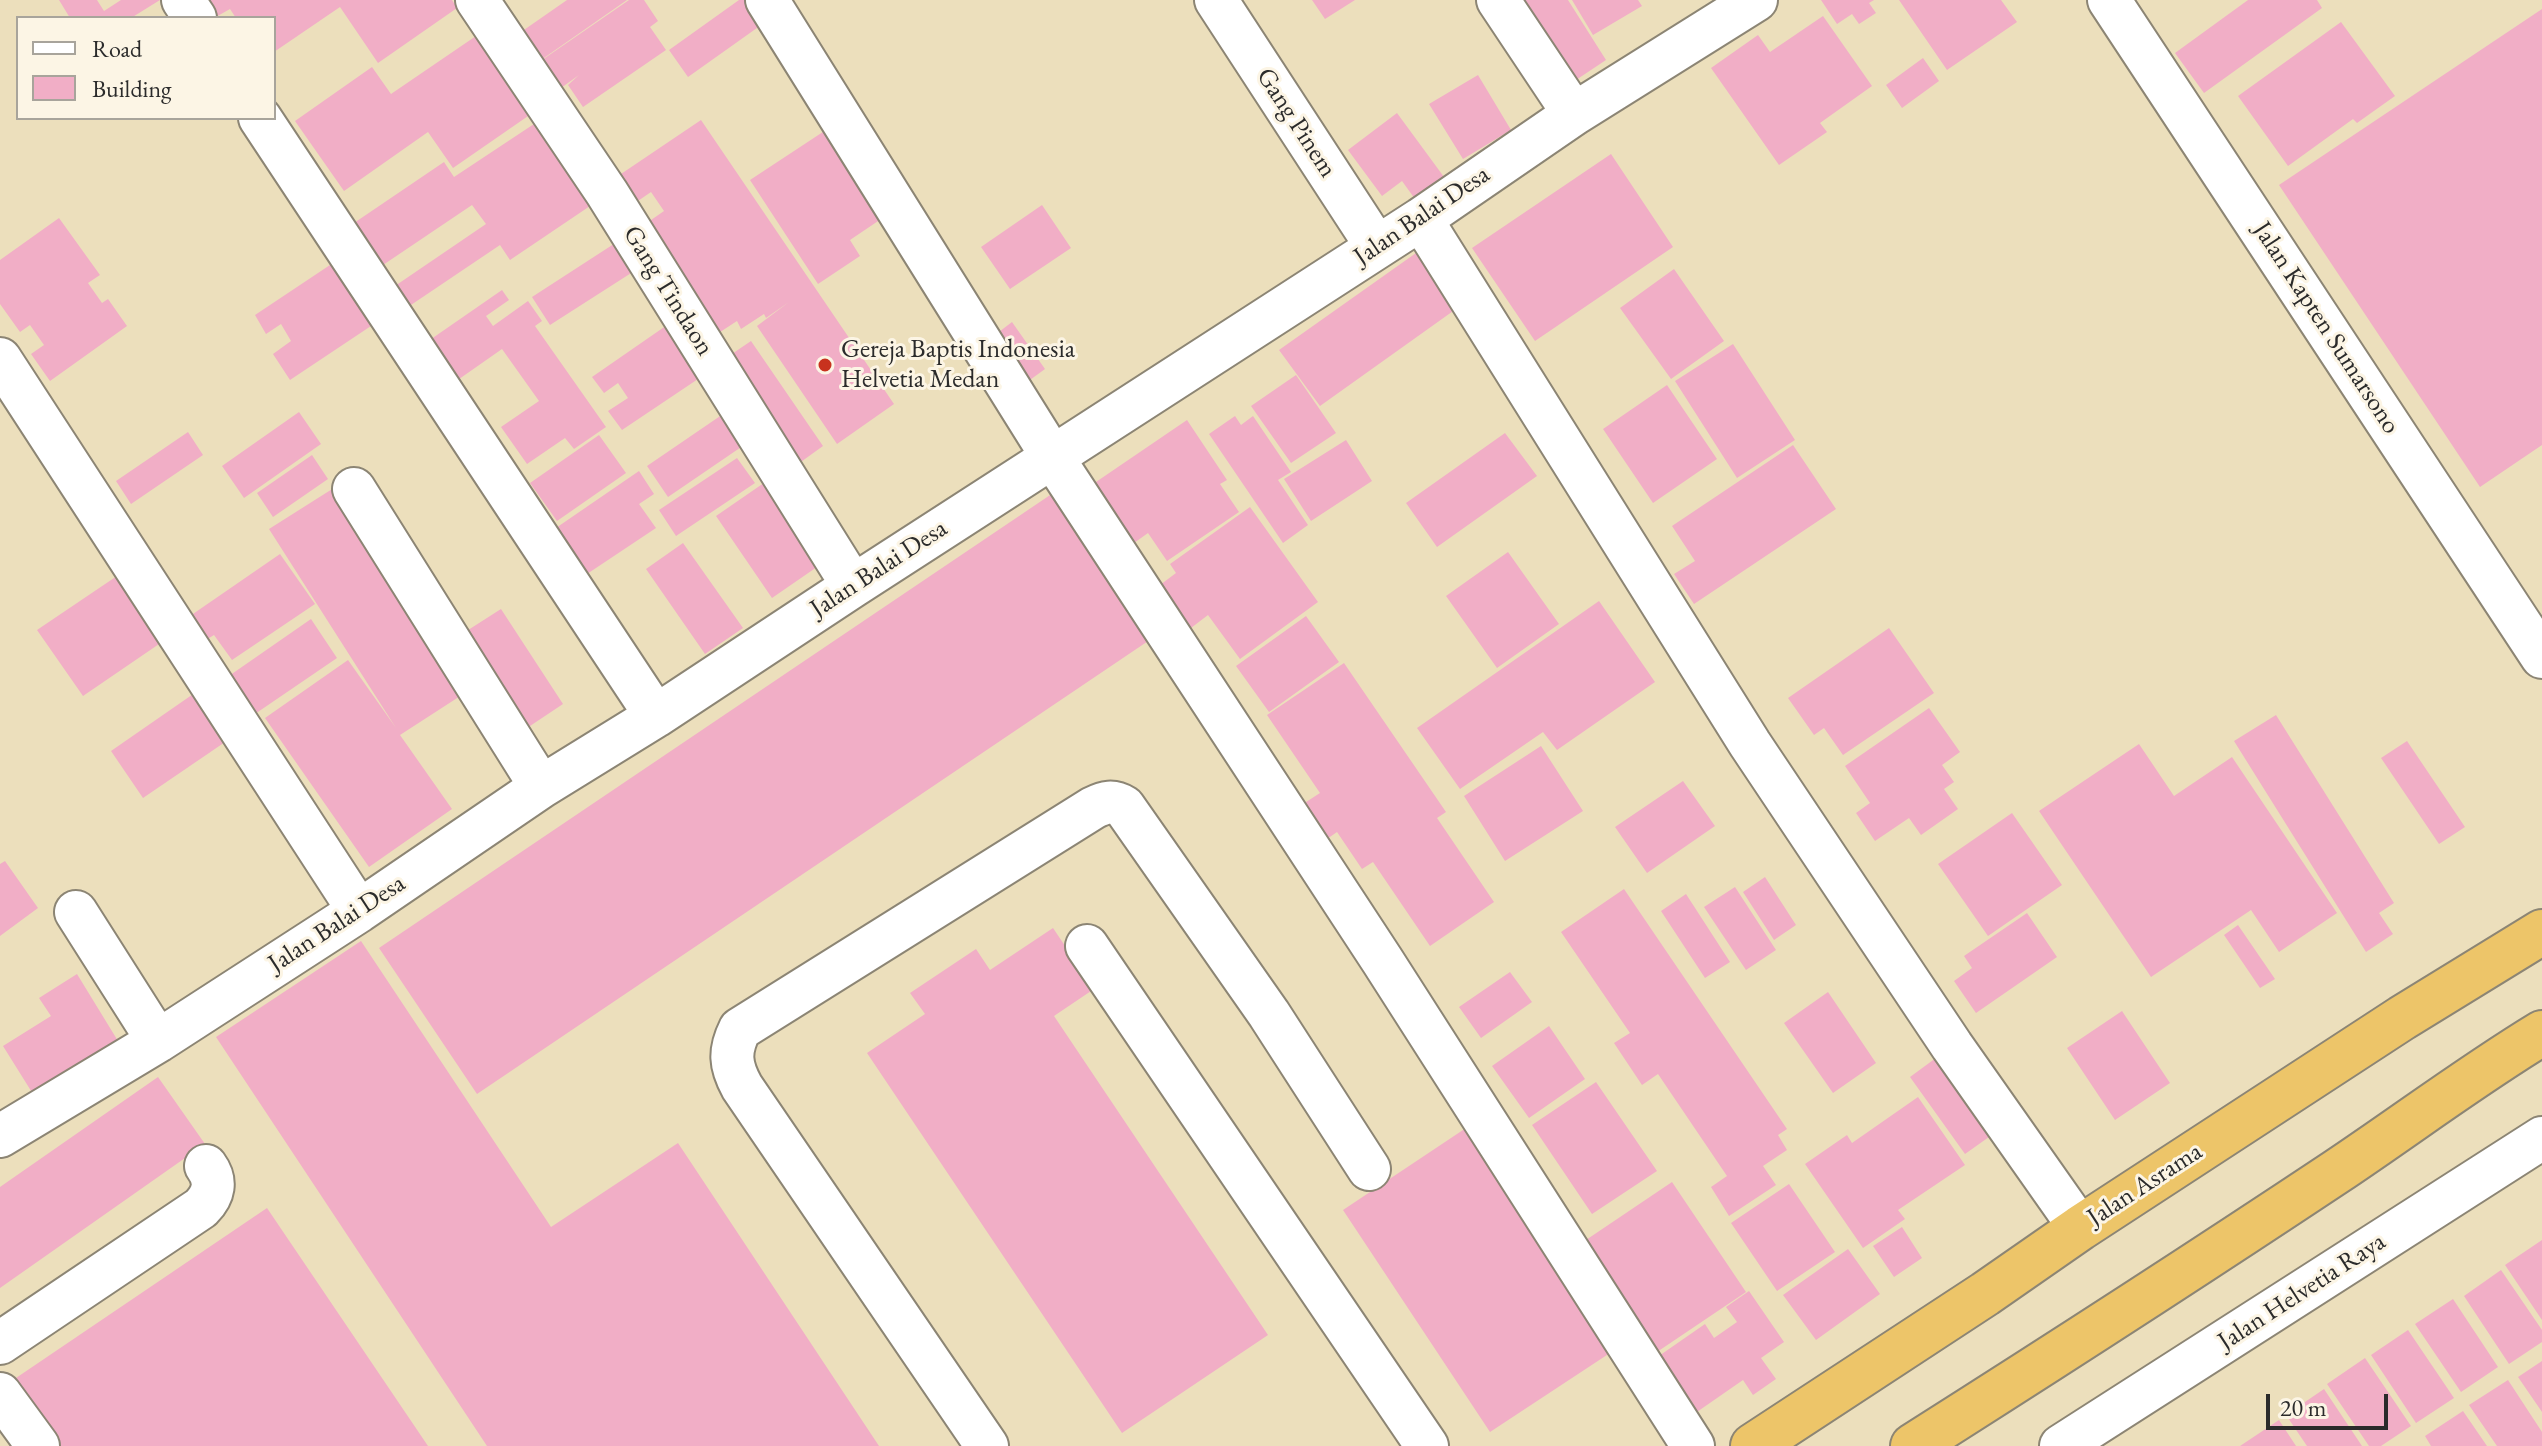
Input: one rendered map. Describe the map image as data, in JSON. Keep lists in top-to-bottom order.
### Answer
{
  "streets": {
    "highway": ["Jalan Asrama"],
    "street": [
      "Gang Pinem",
      "Jalan Balai Desa",
      "Gang Tindaon",
      "Jalan Kapten Sumarsono",
      "Jalan Helvetia Raya"
    ]
  },
  "crossings": [
    ["Gang Pinem", "Jalan Balai Desa"],
    ["Jalan Balai Desa", "Gang Tindaon"]
  ],
  "places": ["Gereja Baptis Indonesia Helvetia Medan"],
  "legend": ["Road", "Building"],
  "scale_bar": "20 m"
}
